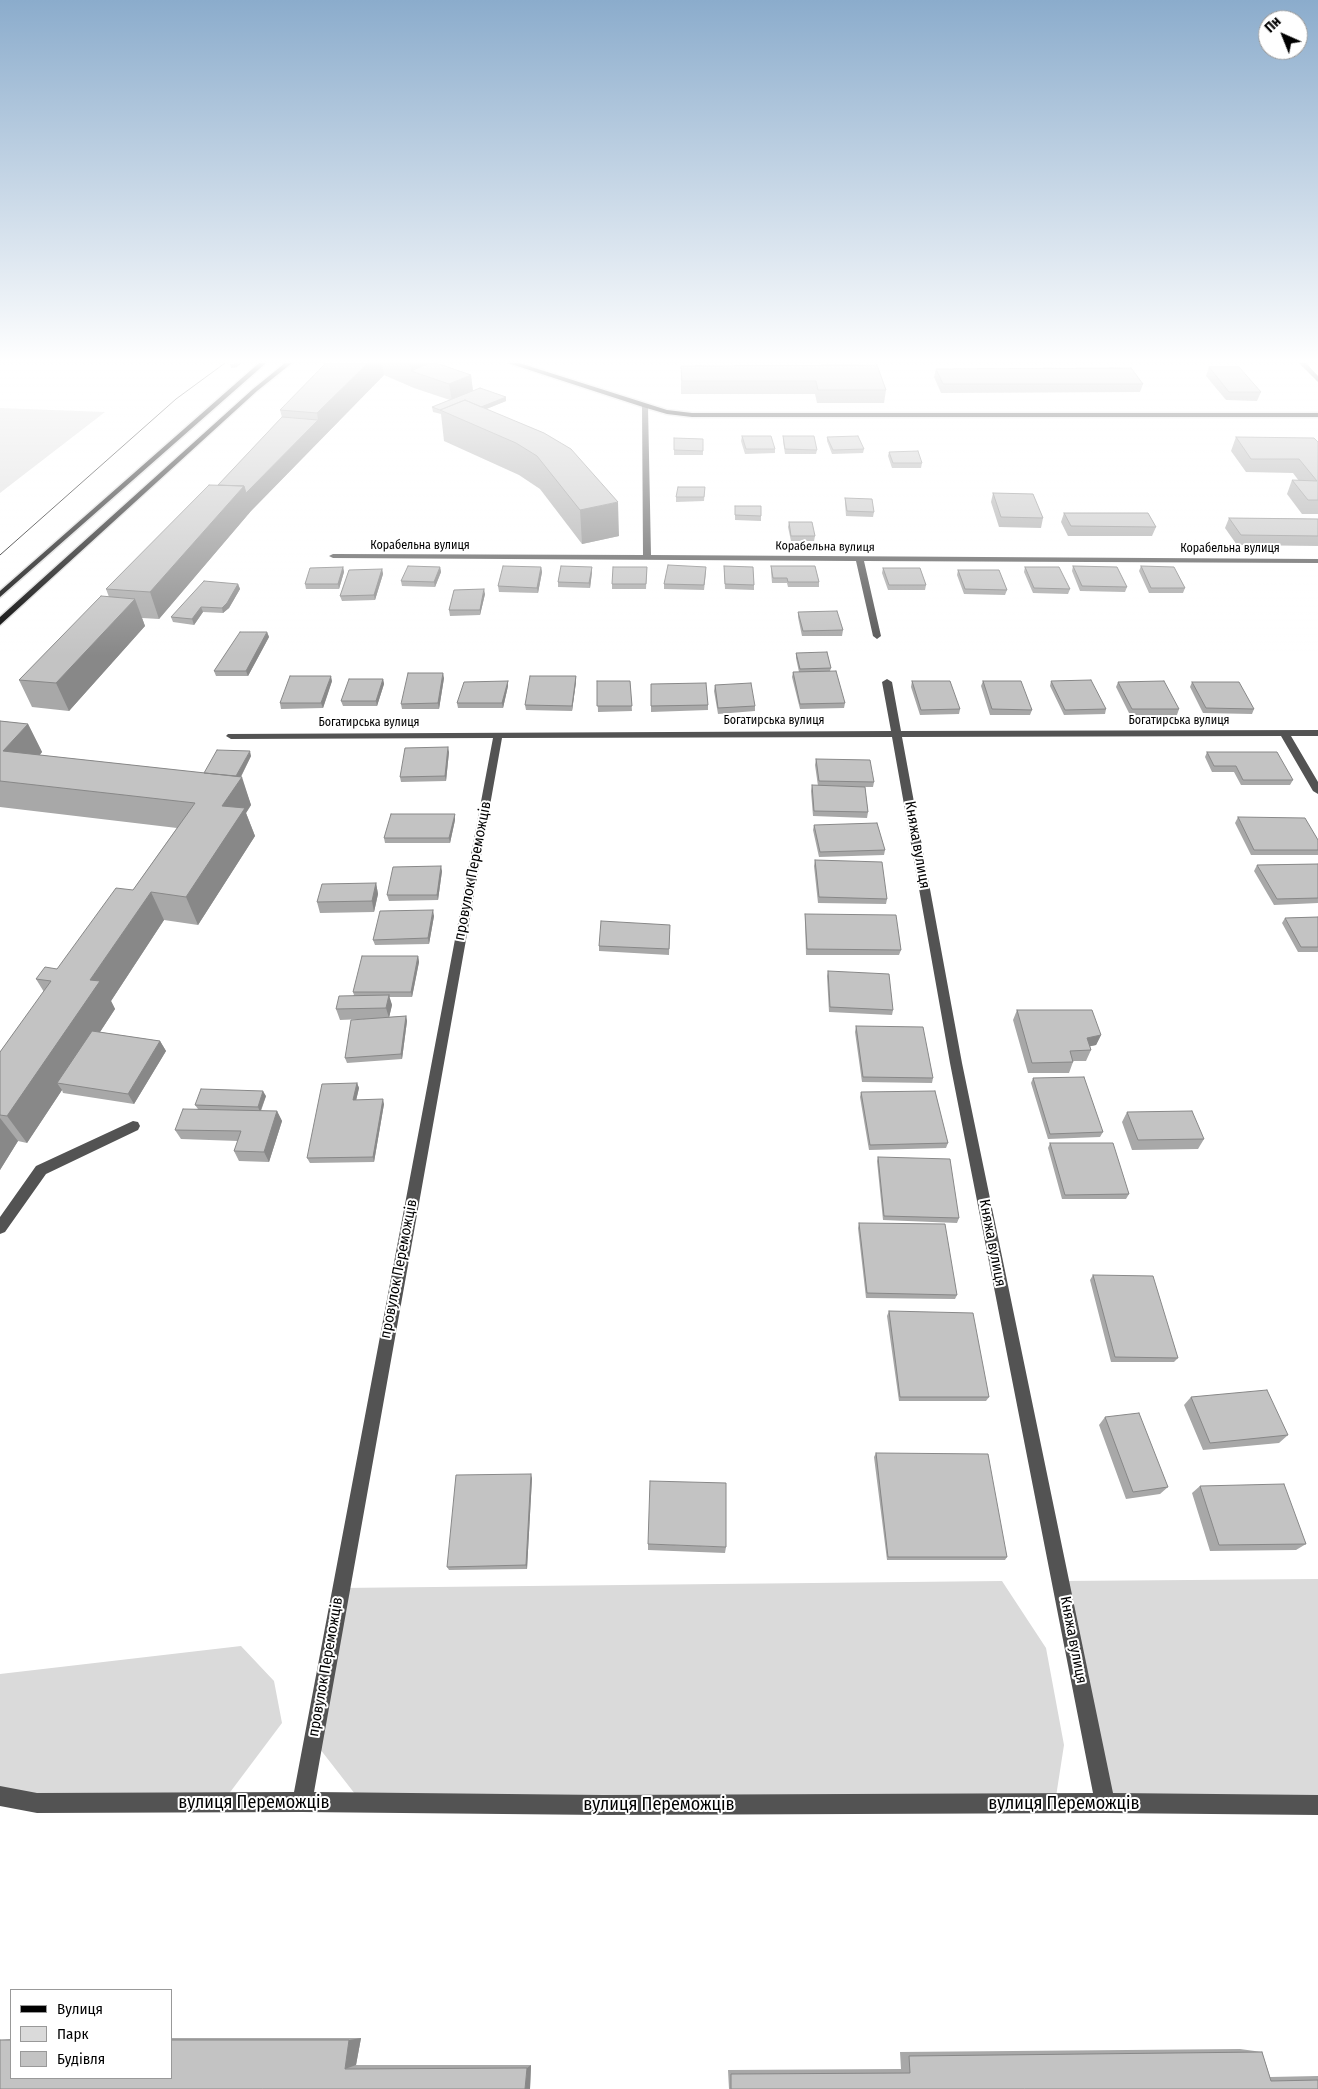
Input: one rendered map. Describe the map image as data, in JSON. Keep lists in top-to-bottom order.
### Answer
{
  "streets": {
    "street": [
      "Корабельна вулиця",
      "Богатирська вулиця",
      "Княжа вулиця",
      "провулок Переможців",
      "вулиця Переможців"
    ]
  },
  "crossings": [
    ["Богатирська вулиця", "Княжа вулиця"],
    ["Богатирська вулиця", "провулок Переможців"],
    ["Княжа вулиця", "вулиця Переможців"],
    ["провулок Переможців", "вулиця Переможців"]
  ],
  "legend": ["Вулиця", "Парк", "Будівля"],
  "north": "top left"
}
